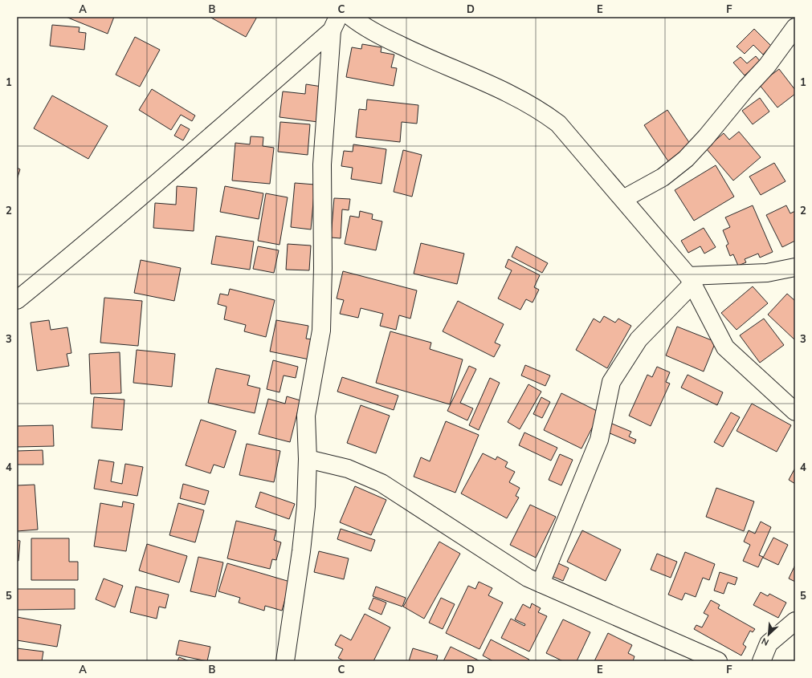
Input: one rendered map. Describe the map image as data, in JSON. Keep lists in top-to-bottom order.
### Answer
{
  "north": "bottom left",
  "grid": {
    "columns": [
      "A",
      "B",
      "C",
      "D",
      "E",
      "F"
    ],
    "rows": [
      "1",
      "2",
      "3",
      "4",
      "5"
    ]
  }
}
